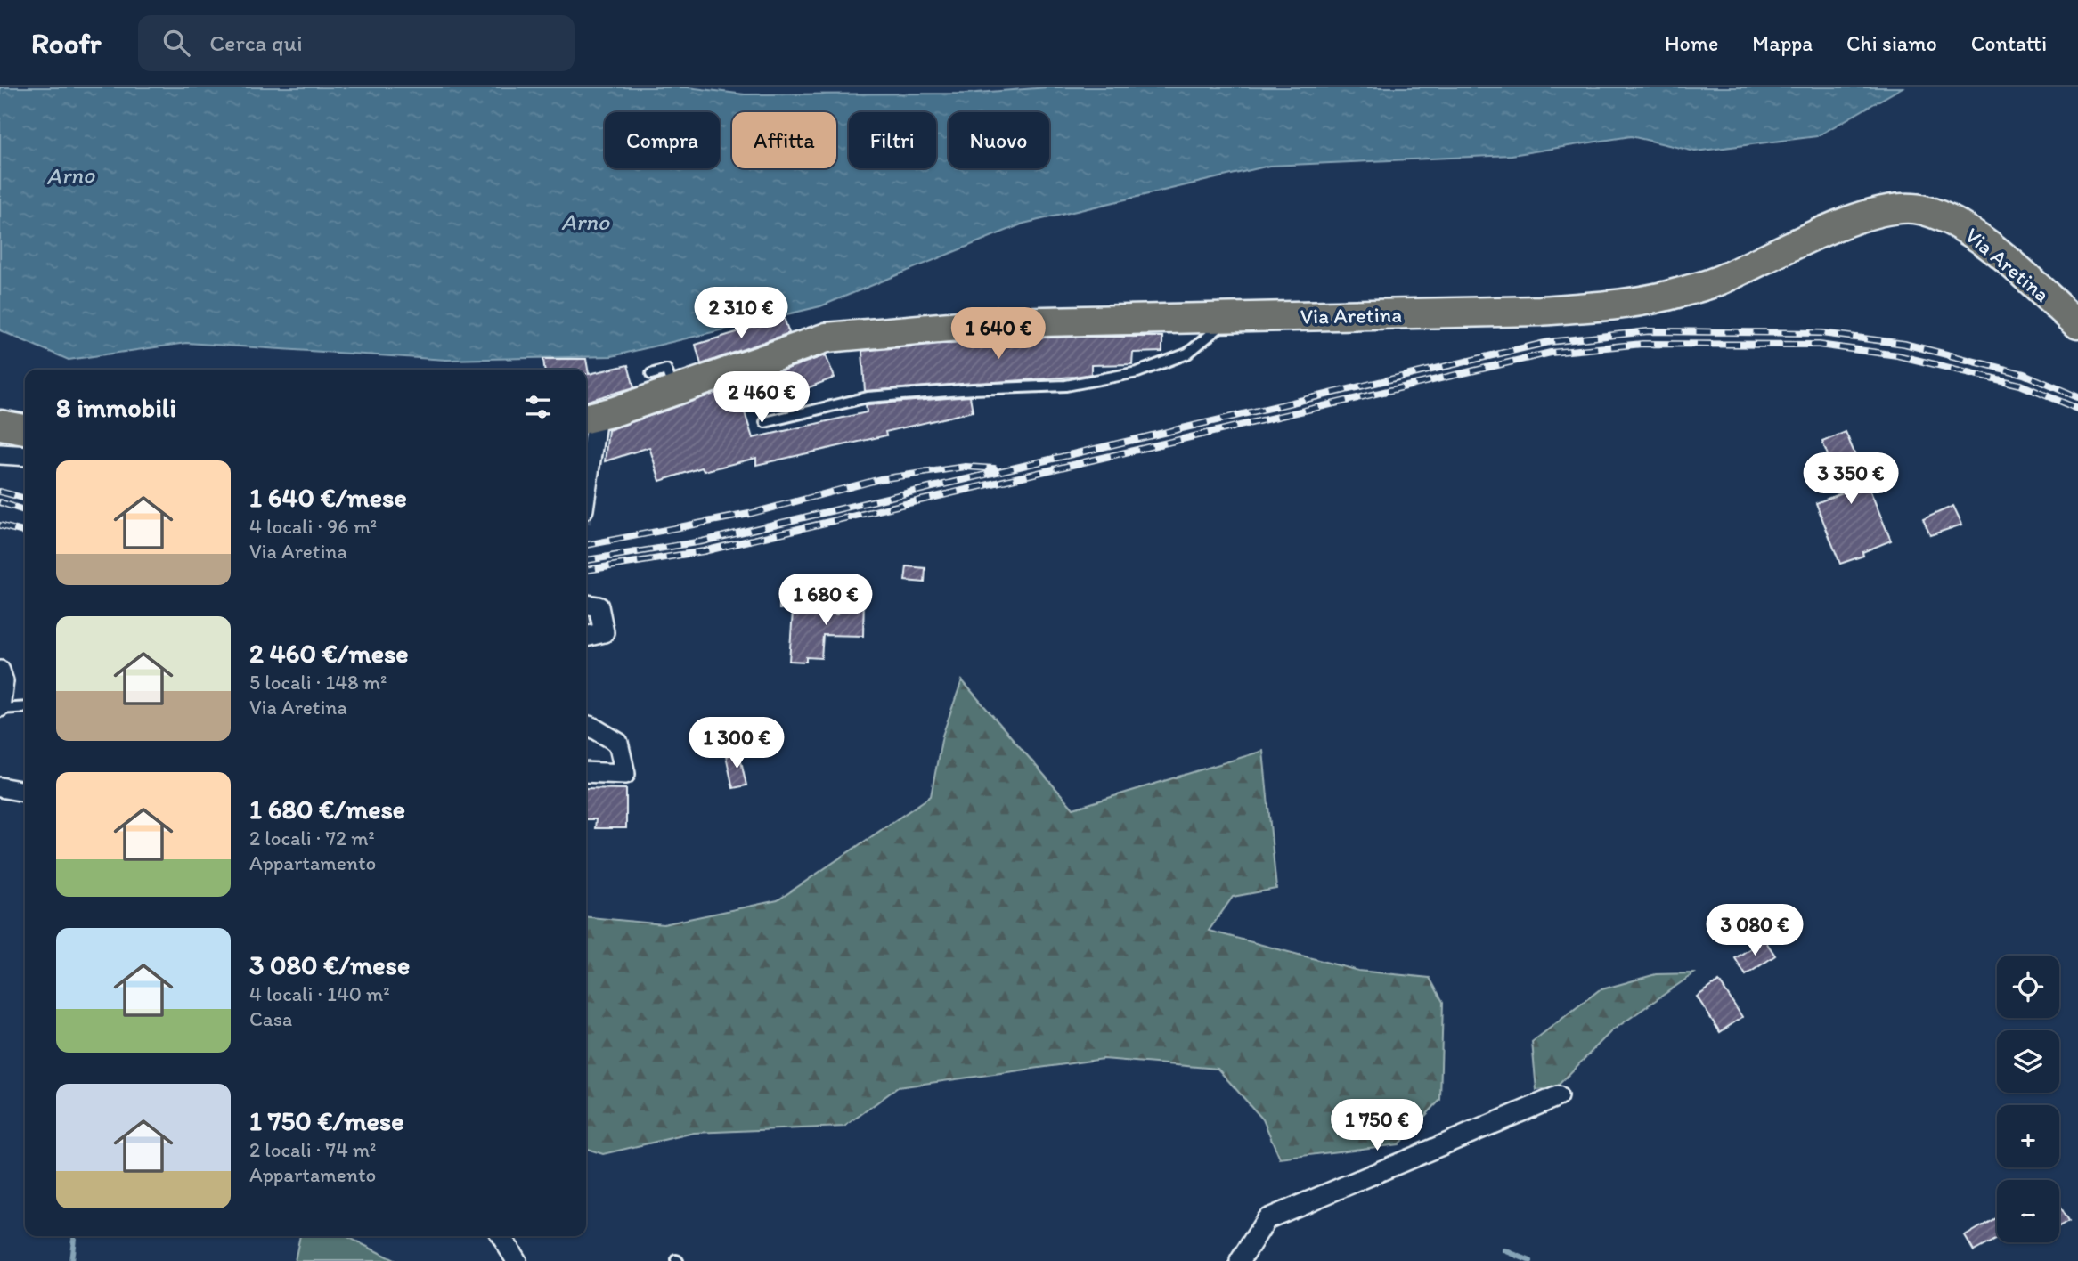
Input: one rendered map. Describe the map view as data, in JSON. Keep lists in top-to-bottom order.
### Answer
{
  "streets": {
    "main road": ["Via Aretina"]
  },
  "water": ["Arno"],
  "page": {
    "header": "Roofr",
    "search": "Cerca qui",
    "nav": [
      "Home",
      "Mappa",
      "Chi siamo",
      "Contatti"
    ],
    "chip": [
      "Compra",
      "Affitta",
      "Filtri",
      "Nuovo"
    ],
    "price": [
      "2 310 €",
      "1 640 €",
      "2 460 €",
      "3 350 €",
      "1 680 €",
      "1 300 €",
      "3 080 €",
      "1 750 €"
    ],
    "heading": "8 immobili",
    "list": [
      {
        "name": "1 640 €/mese",
        "note": "4 locali · 96 m² · Via Aretina"
      },
      {
        "name": "2 460 €/mese",
        "note": "5 locali · 148 m² · Via Aretina"
      },
      {
        "name": "1 680 €/mese",
        "note": "2 locali · 72 m² · Appartamento"
      },
      {
        "name": "3 080 €/mese",
        "note": "4 locali · 140 m² · Casa"
      },
      {
        "name": "1 750 €/mese",
        "note": "2 locali · 74 m² · Appartamento"
      }
    ],
    "map_buttons": ["+", "−"]
  }
}
